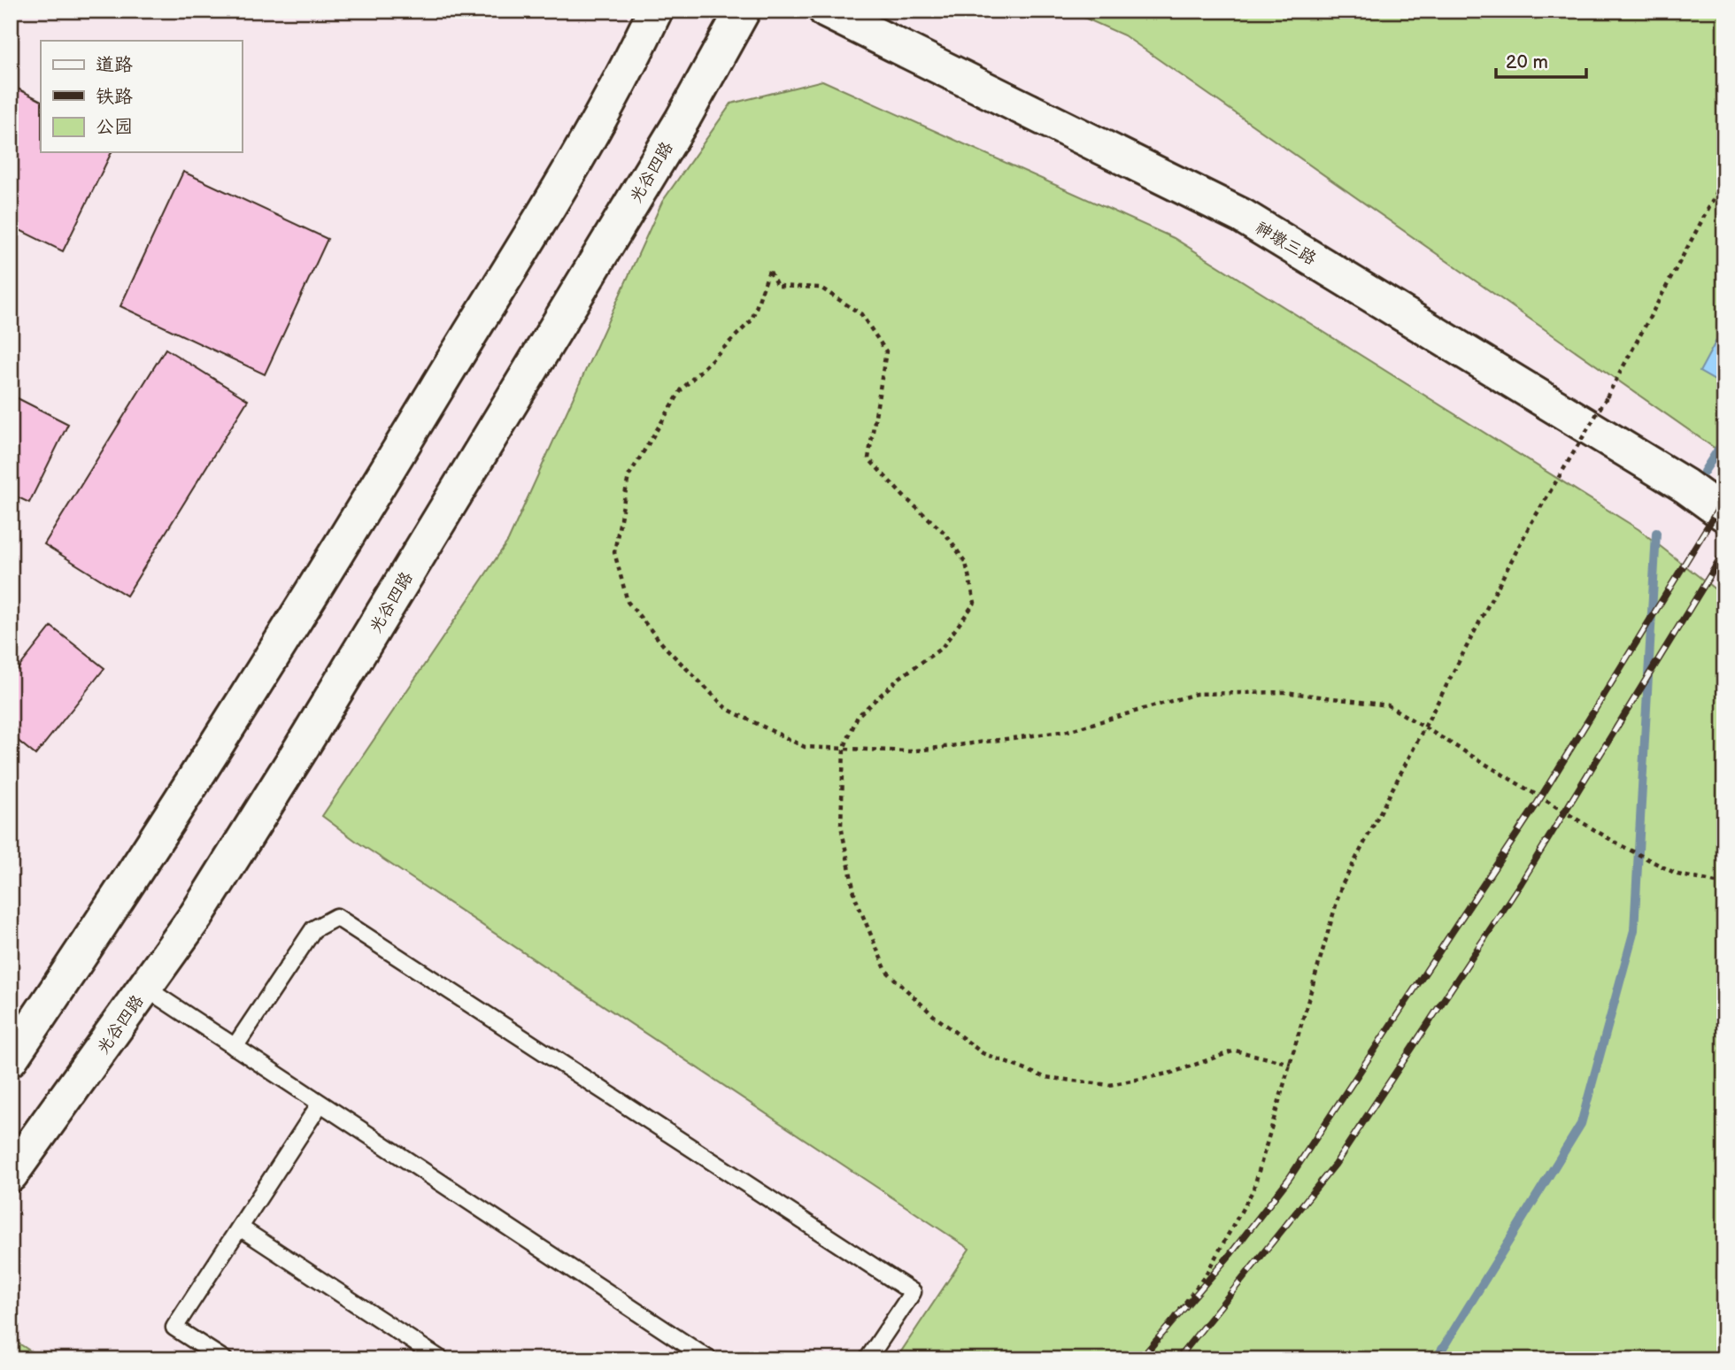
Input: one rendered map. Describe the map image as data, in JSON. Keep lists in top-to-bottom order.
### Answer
{
  "streets": {
    "main road": ["光谷四路", "神墩三路"]
  },
  "legend": ["道路", "铁路", "公园"],
  "scale_bar": "20 m"
}
